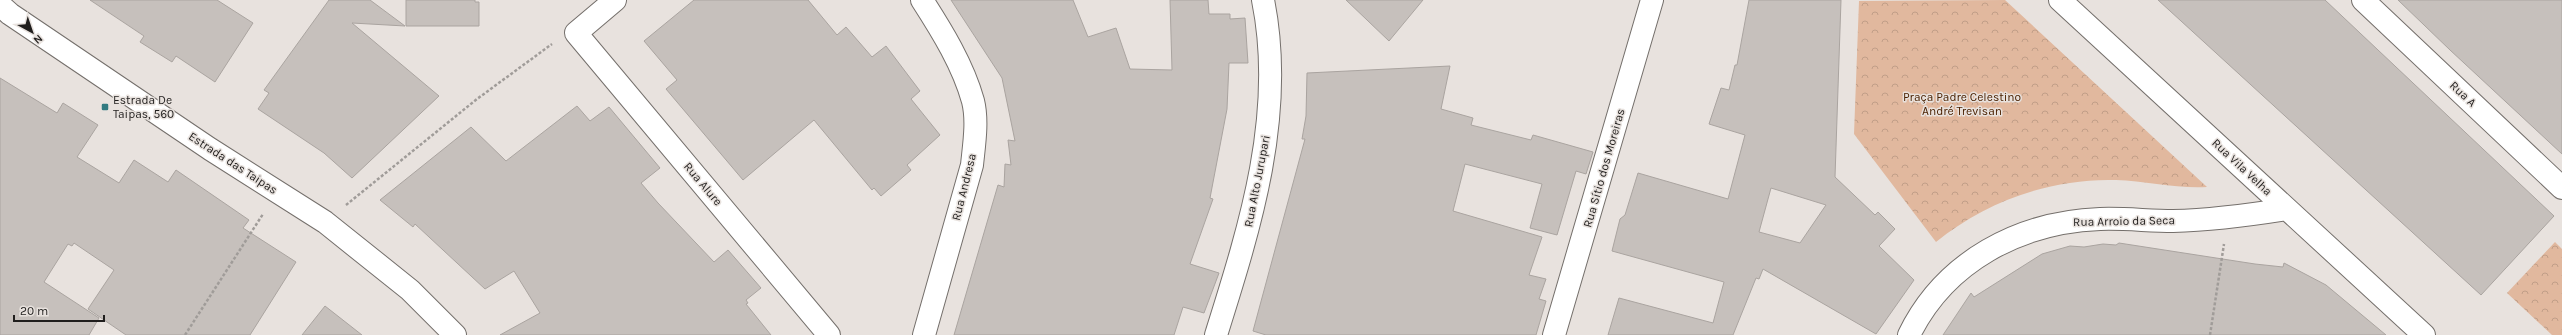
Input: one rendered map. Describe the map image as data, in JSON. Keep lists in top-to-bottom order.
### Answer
{
  "streets": {
    "street": [
      "Rua A",
      "Estrada das Taipas",
      "Rua Vila Velha",
      "Rua Sítio dos Moreiras",
      "Rua Alto Jurupari",
      "Rua Alure",
      "Rua Andresa",
      "Rua Arroio da Seca"
    ]
  },
  "crossings": [
    ["Rua Vila Velha", "Rua Arroio da Seca"]
  ],
  "parks": ["Praça Padre Celestino André Trevisan"],
  "places": {
    "transit": ["Estrada De Taipas, 560"]
  },
  "scale_bar": "20 m",
  "north": "bottom right"
}
